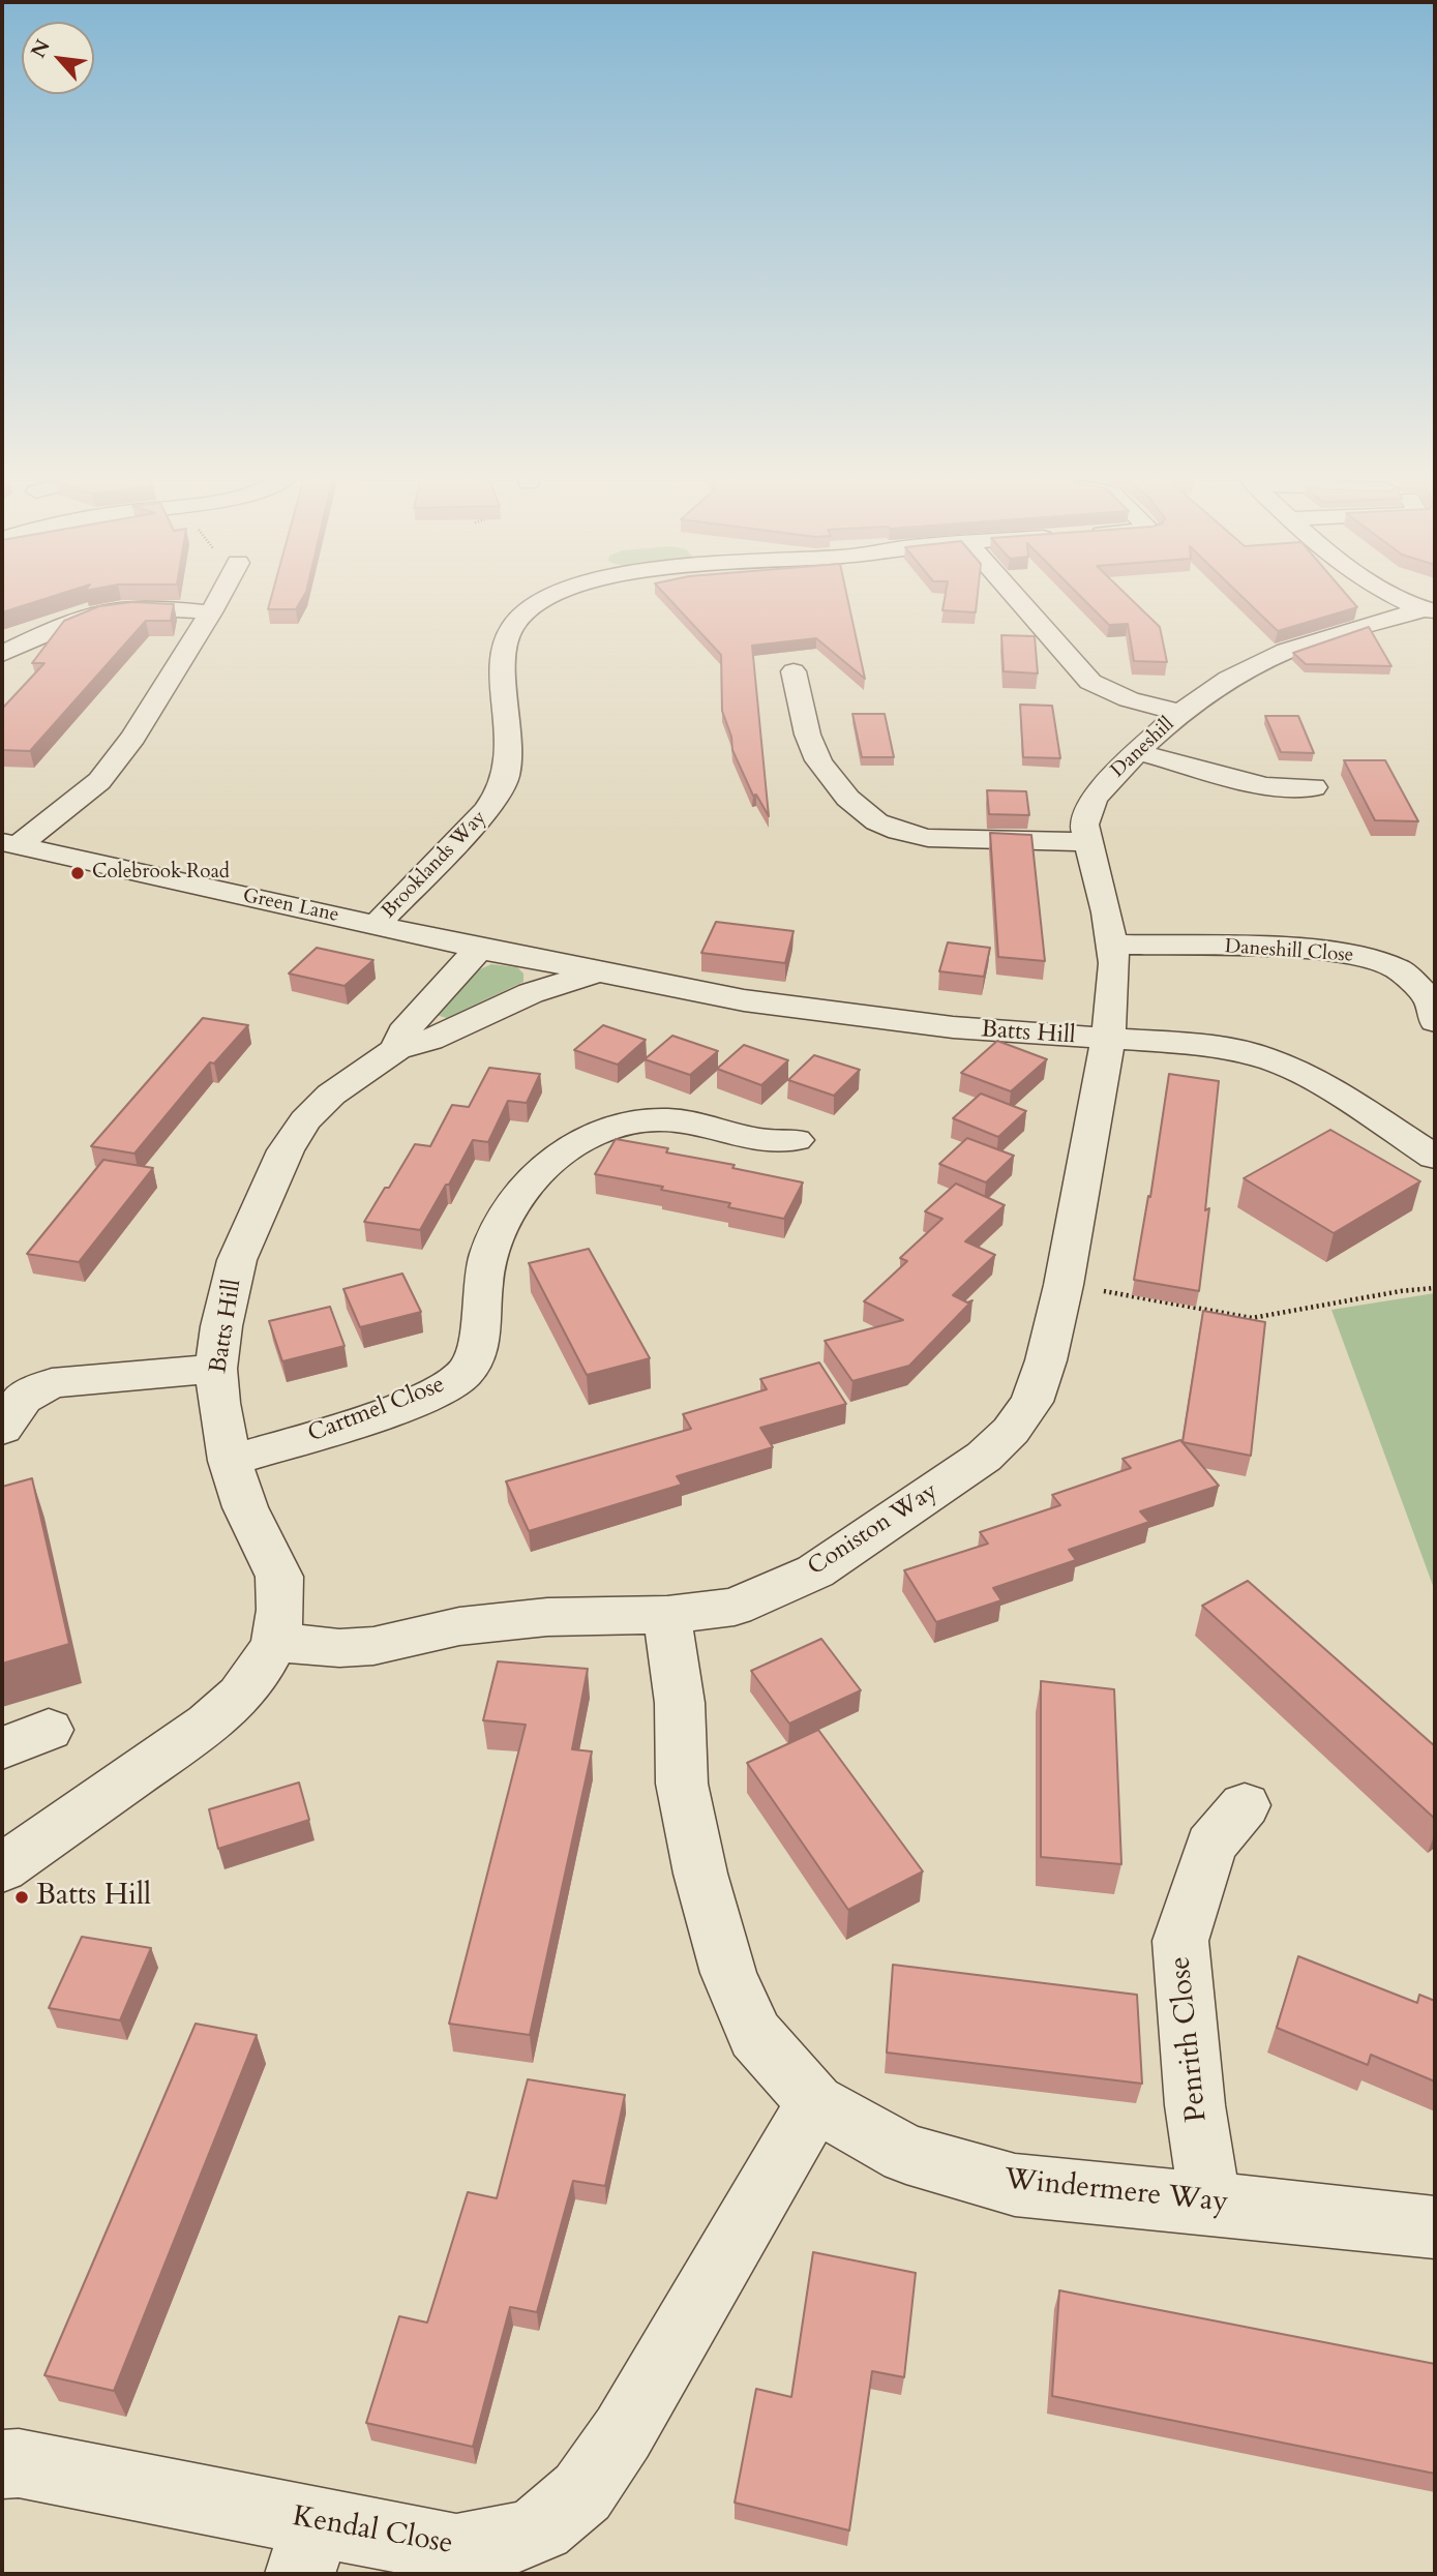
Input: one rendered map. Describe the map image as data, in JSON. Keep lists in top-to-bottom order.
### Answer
{
  "streets": {
    "street": [
      "Daneshill",
      "Brooklands Way",
      "Green Lane",
      "Daneshill Close",
      "Batts Hill",
      "Cartmel Close",
      "Coniston Way",
      "Penrith Close",
      "Windermere Way",
      "Kendal Close"
    ]
  },
  "crossings": [
    ["Daneshill", "Daneshill Close"],
    ["Daneshill", "Batts Hill"],
    ["Daneshill", "Coniston Way"],
    ["Brooklands Way", "Green Lane"],
    ["Green Lane", "Batts Hill"],
    ["Batts Hill", "Cartmel Close"],
    ["Batts Hill", "Coniston Way"],
    ["Coniston Way", "Windermere Way"],
    ["Penrith Close", "Windermere Way"],
    ["Windermere Way", "Kendal Close"]
  ],
  "places": ["Colebrook Road", "Batts Hill"],
  "north": "top left"
}
